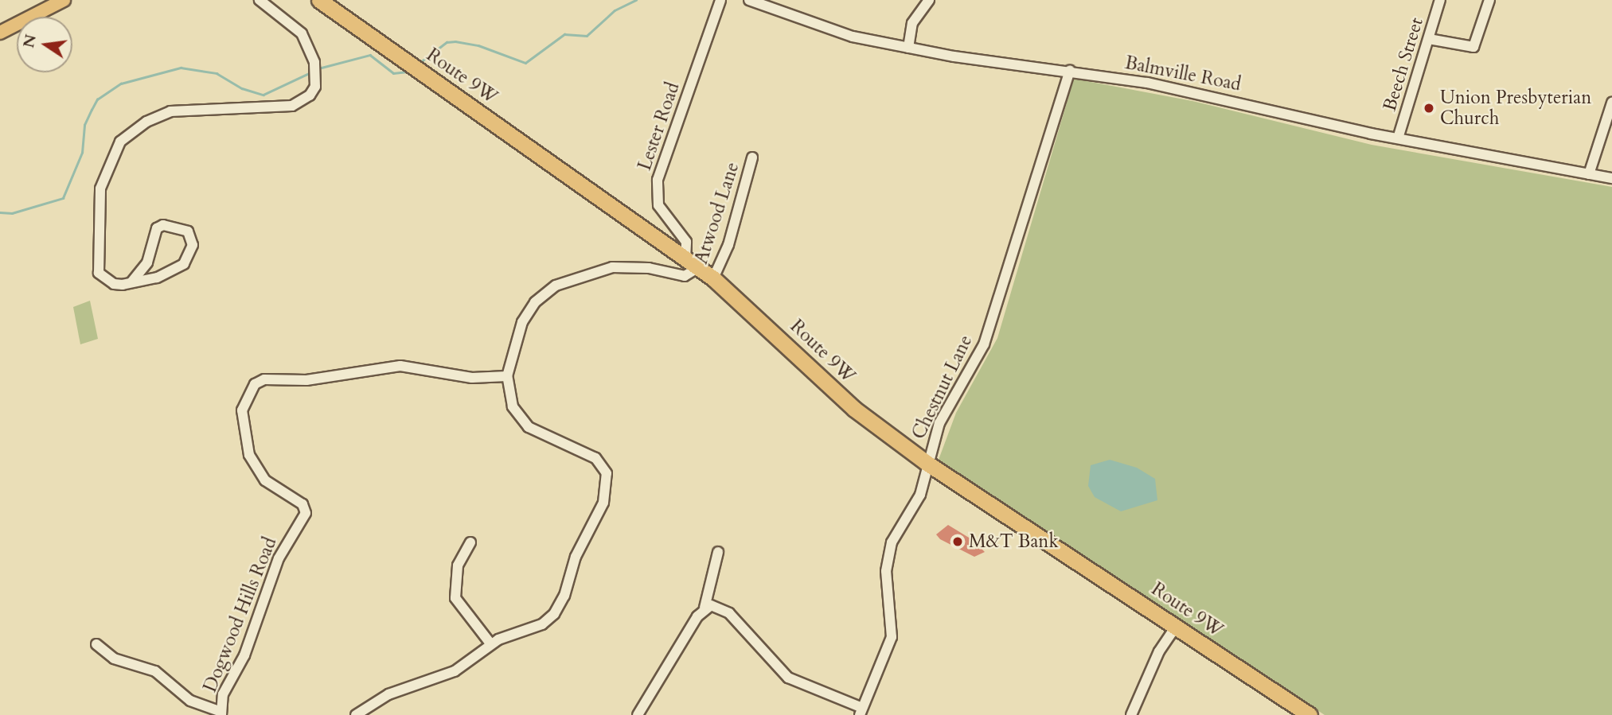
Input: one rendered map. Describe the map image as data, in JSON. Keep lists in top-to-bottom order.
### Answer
{
  "streets": {
    "highway": ["Route 9W"],
    "street": [
      "Beech Street",
      "Balmville Road",
      "Lester Road",
      "Atwood Lane",
      "Chestnut Lane",
      "Dogwood Hills Road"
    ]
  },
  "crossings": [
    ["Beech Street", "Balmville Road"],
    ["Balmville Road", "Chestnut Lane"],
    ["Route 9W", "Lester Road"],
    ["Route 9W", "Atwood Lane"],
    ["Route 9W", "Chestnut Lane"]
  ],
  "places": ["Union Presbyterian Church", "M&T Bank"],
  "north": "left"
}
